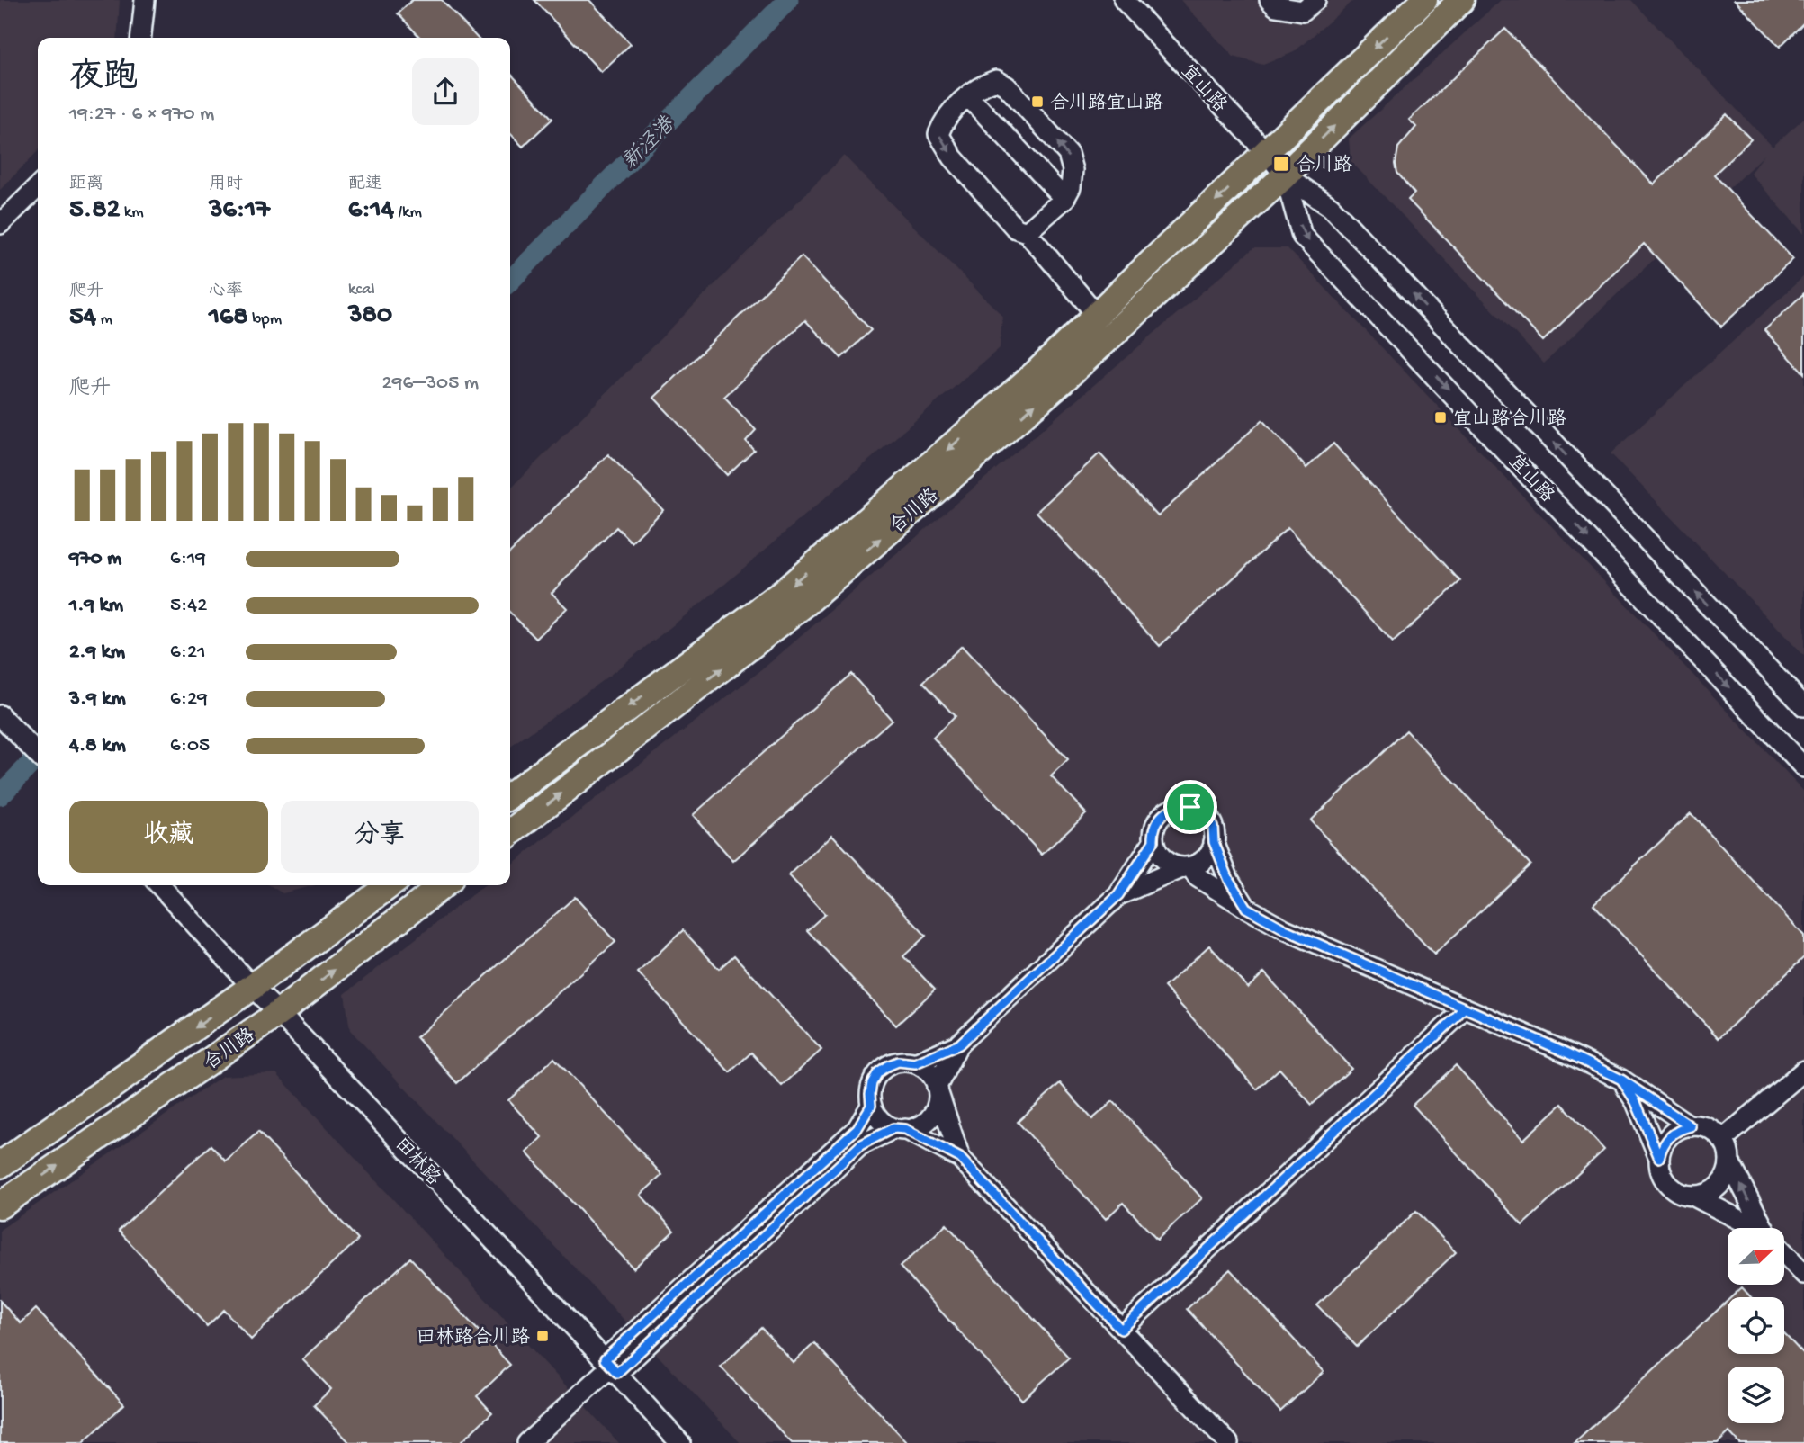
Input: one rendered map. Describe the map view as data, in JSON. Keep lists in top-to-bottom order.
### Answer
{
  "streets": {
    "main road": ["合川路"],
    "street": ["宜山路", "田林路"]
  },
  "crossings": [
    ["宜山路", "合川路"],
    ["合川路", "田林路"]
  ],
  "water": ["新泾港"],
  "places": {
    "transit": [
      "合川路宜山路",
      "合川路",
      "宜山路合川路",
      "田林路合川路"
    ]
  },
  "north": "top right",
  "page": {
    "heading": ["夜跑", "19:27 · 6 × 970 m"],
    "stats": [
      ["距离", "5.82 km"],
      ["用时", "36:17"],
      ["配速", "6:14 /km"],
      ["爬升", "54 m"],
      ["心率", "168 bpm"],
      ["kcal", "380"]
    ],
    "chart": ["爬升", "296–305 m"],
    "list": [
      {
        "name": "970 m",
        "note": "6:19"
      },
      {
        "name": "1.9 km",
        "note": "5:42"
      },
      {
        "name": "2.9 km",
        "note": "6:21"
      },
      {
        "name": "3.9 km",
        "note": "6:29"
      },
      {
        "name": "4.8 km",
        "note": "6:05"
      }
    ],
    "buttons": ["收藏", "分享"]
  }
}
